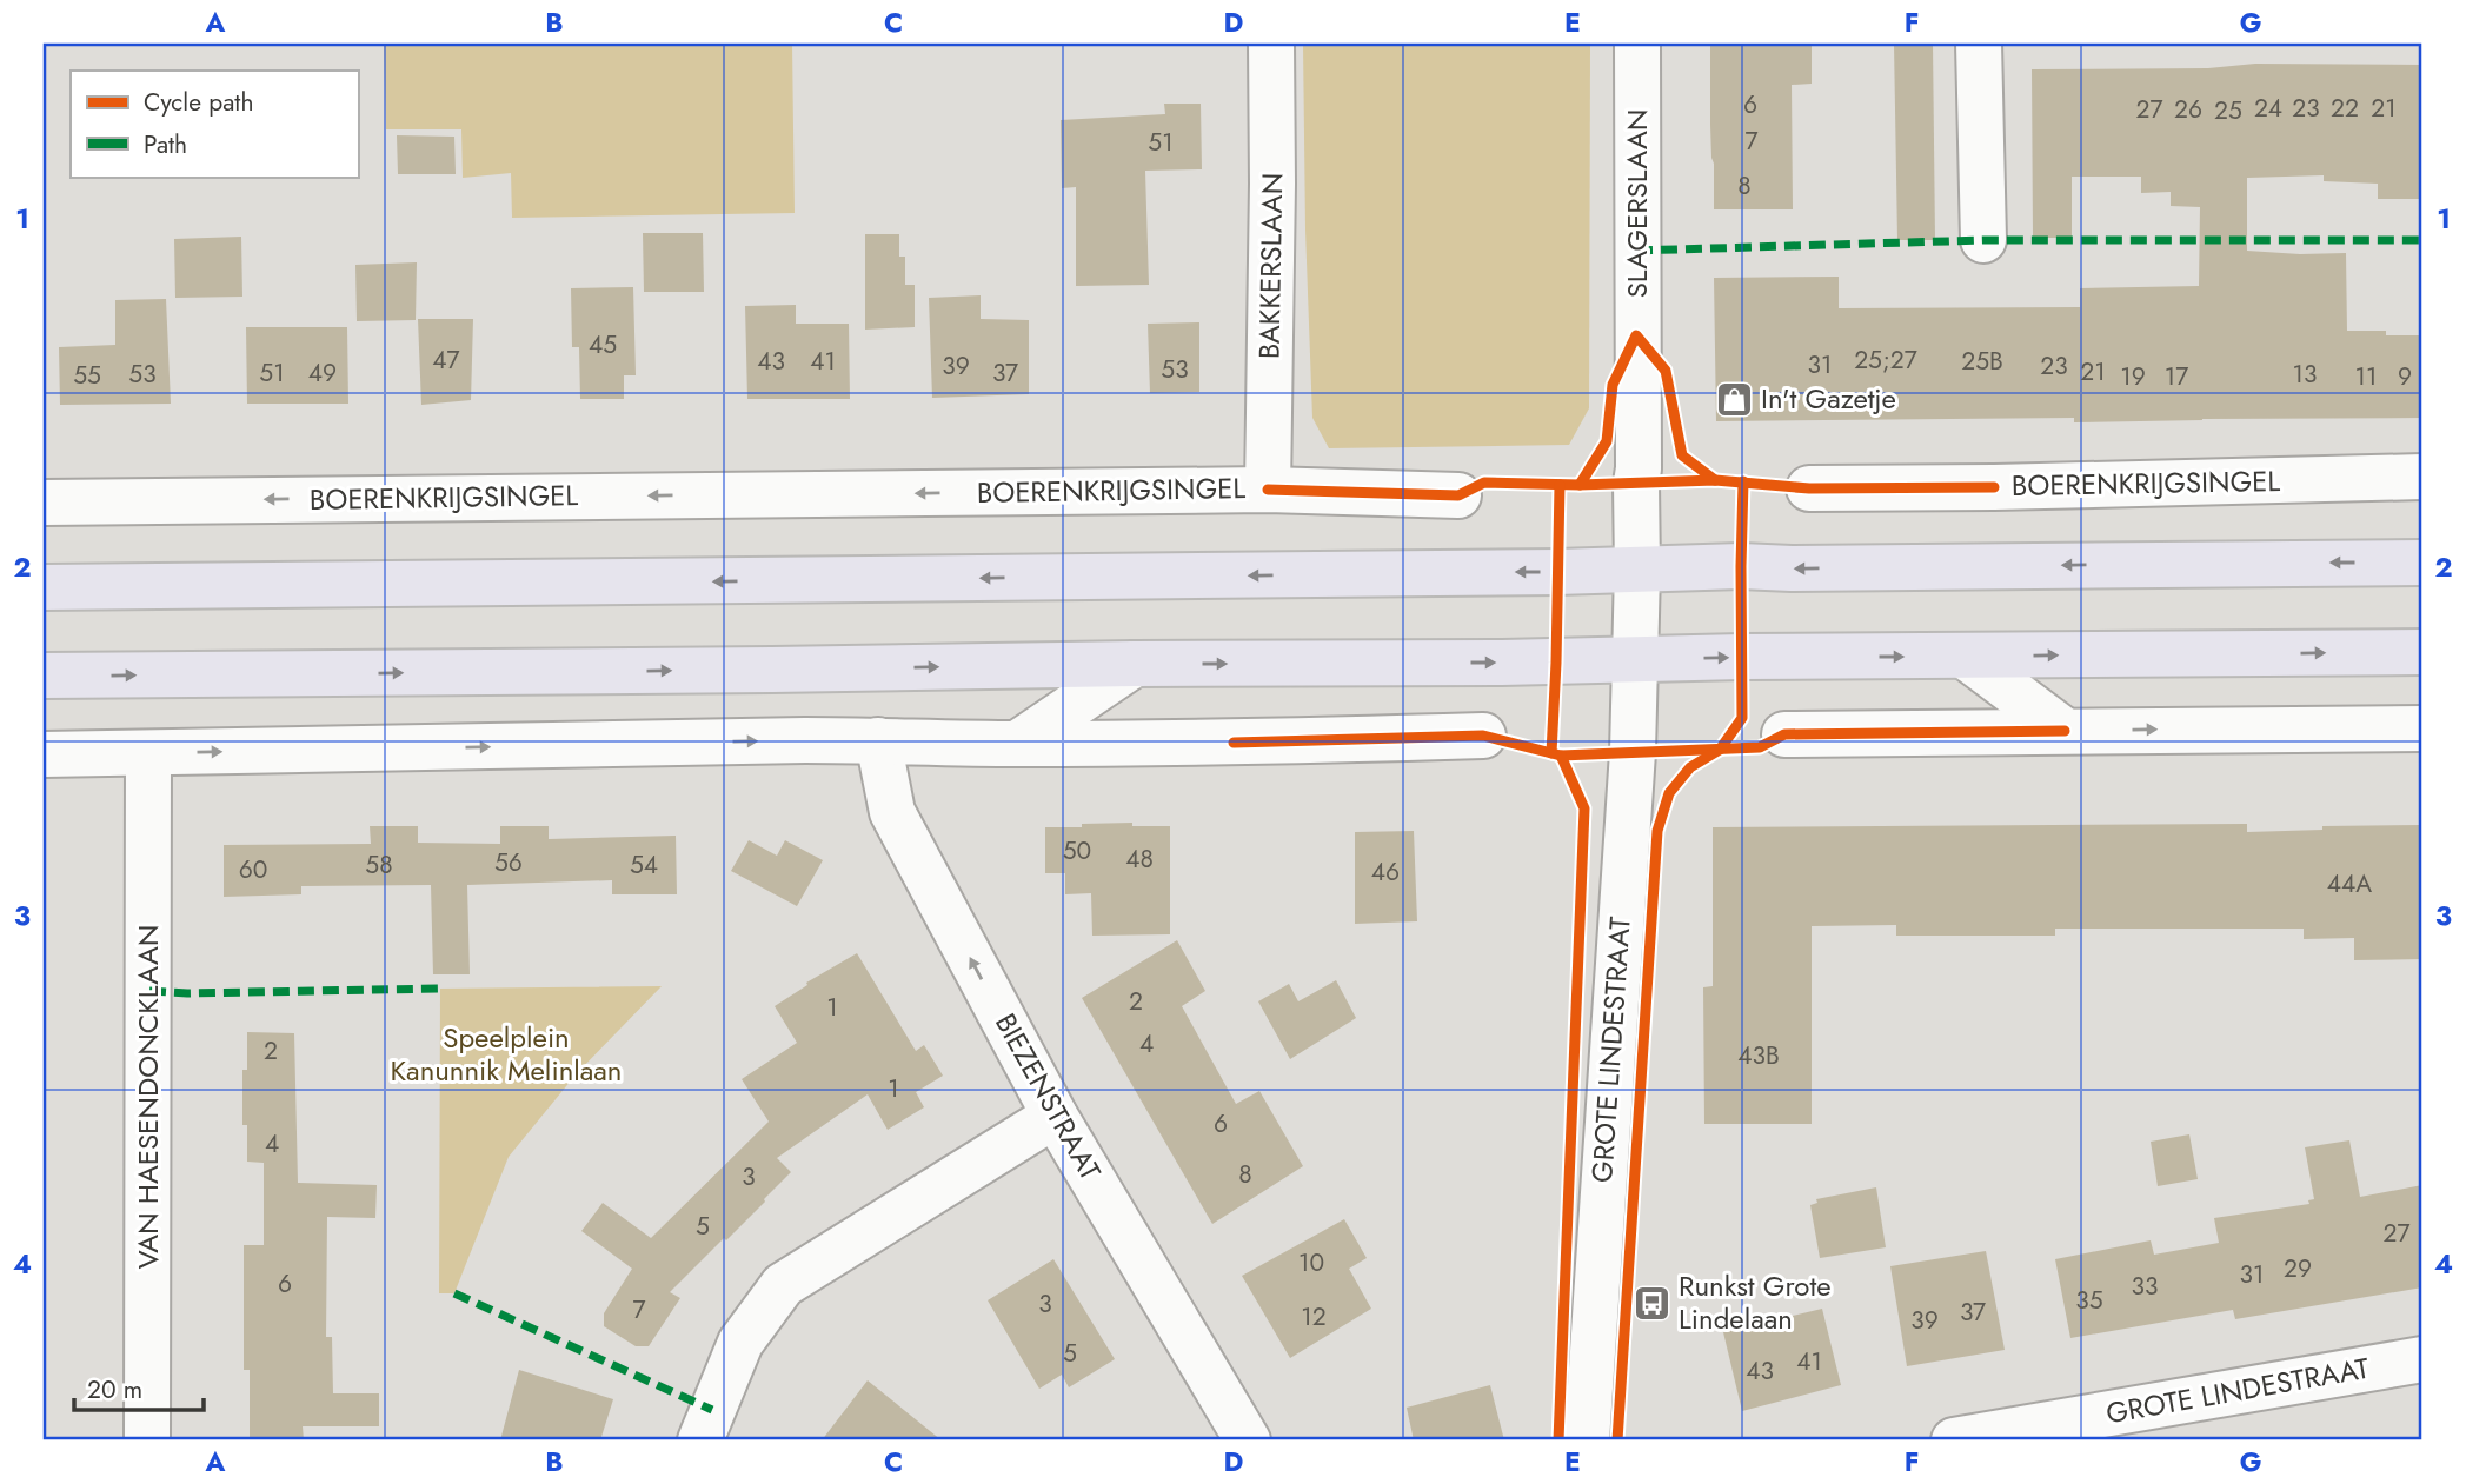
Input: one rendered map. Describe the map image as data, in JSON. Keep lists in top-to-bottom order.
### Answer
{
  "streets": {
    "street": [
      "SLAGERSLAAN",
      "BAKKERSLAAN",
      "BOERENKRIJGSINGEL",
      "GROTE LINDESTRAAT",
      "VAN HAESENDONCKLAAN",
      "BIEZENSTRAAT"
    ]
  },
  "crossings": [
    ["SLAGERSLAAN", "GROTE LINDESTRAAT"],
    ["BAKKERSLAAN", "BOERENKRIJGSINGEL"]
  ],
  "one_way": ["BIEZENSTRAAT"],
  "parks": ["Speelplein Kanunnik Melinlaan"],
  "places": {
    "shop": ["In't Gazetje"],
    "bus stop": ["Runkst Grote Lindelaan"]
  },
  "house_numbers": [
    "6",
    "24",
    "23",
    "22",
    "21",
    "27",
    "26",
    "25",
    "7",
    "51",
    "8",
    "45",
    "47",
    "25;27",
    "43",
    "41",
    "25B",
    "31",
    "39",
    "23",
    "53",
    "21",
    "51",
    "49",
    "37",
    "53",
    "13",
    "55",
    "19",
    "17",
    "11",
    "9",
    "50",
    "48",
    "56",
    "58",
    "54",
    "60",
    "46",
    "44A",
    "2",
    "1",
    "4",
    "2",
    "43B",
    "1",
    "6",
    "4",
    "8",
    "3",
    "5",
    "27",
    "10",
    "29",
    "31",
    "6",
    "33",
    "35",
    "3",
    "7",
    "37",
    "12",
    "39",
    "5",
    "41",
    "43"
  ],
  "legend": ["Cycle path", "Path"],
  "scale_bar": "20 m",
  "grid": {
    "columns": [
      "A",
      "B",
      "C",
      "D",
      "E",
      "F",
      "G"
    ],
    "rows": [
      "1",
      "2",
      "3",
      "4"
    ]
  }
}
